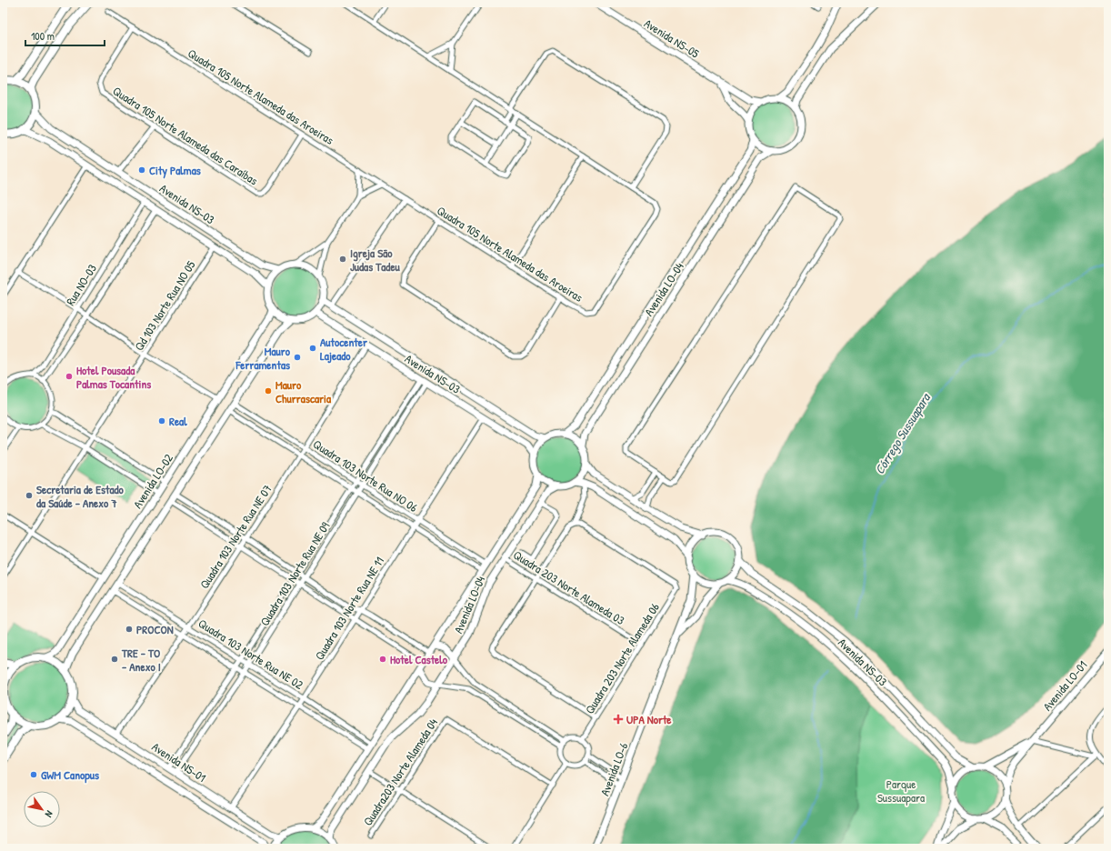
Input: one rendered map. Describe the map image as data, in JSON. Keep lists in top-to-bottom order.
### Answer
{
  "streets": {
    "street": [
      "Avenida NS-05",
      "Quadra 105 Norte Alameda das Aroeiras",
      "Quadra 105 Norte Alameda das Caraíbas",
      "Avenida NS-03",
      "Rua NO-03",
      "Avenida LO-04",
      "Qd 103 Norte Rua NO 05",
      "Quadra 103 Norte Rua NO 06",
      "Avenida LO-02",
      "Quadra 103 Norte Rua NE 07",
      "Quadra 103 Norte Rua NE 09",
      "Quadra 203 Norte Alameda 03",
      "Quadra 103 Norte Rua NE 11",
      "Quadra 103 Norte Rua NE 02",
      "Quadra 203 Norte Alameda 06",
      "Avenida LO-01",
      "Avenida NS-01",
      "Avenida LO-6",
      "Quadra203 Norte Alameda 04"
    ]
  },
  "crossings": [
    ["Avenida NS-05", "Avenida LO-04"],
    ["Quadra 105 Norte Alameda das Aroeiras", "Quadra 105 Norte Alameda das Caraíbas"],
    ["Avenida NS-03", "Rua NO-03"],
    ["Avenida NS-03", "Avenida LO-04"],
    ["Avenida NS-03", "Qd 103 Norte Rua NO 05"],
    ["Avenida NS-03", "Avenida LO-02"],
    ["Avenida NS-03", "Quadra 103 Norte Rua NE 07"],
    ["Avenida NS-03", "Quadra 103 Norte Rua NE 09"],
    ["Avenida NS-03", "Quadra 103 Norte Rua NE 11"],
    ["Avenida NS-03", "Avenida LO-01"],
    ["Avenida NS-03", "Avenida LO-6"],
    ["Avenida LO-04", "Quadra 103 Norte Rua NO 06"],
    ["Avenida LO-04", "Quadra 203 Norte Alameda 03"],
    ["Avenida LO-04", "Quadra 103 Norte Rua NE 02"],
    ["Quadra 103 Norte Rua NO 06", "Quadra 103 Norte Rua NE 07"],
    ["Quadra 103 Norte Rua NO 06", "Quadra 103 Norte Rua NE 09"],
    ["Quadra 103 Norte Rua NO 06", "Quadra 103 Norte Rua NE 11"],
    ["Avenida LO-02", "Avenida NS-01"],
    ["Quadra 103 Norte Rua NE 07", "Quadra 103 Norte Rua NE 02"],
    ["Quadra 103 Norte Rua NE 07", "Avenida NS-01"],
    ["Quadra 103 Norte Rua NE 09", "Quadra 103 Norte Rua NE 02"],
    ["Quadra 103 Norte Rua NE 09", "Avenida NS-01"],
    ["Quadra 203 Norte Alameda 03", "Quadra 203 Norte Alameda 06"],
    ["Quadra 103 Norte Rua NE 11", "Quadra 103 Norte Rua NE 02"],
    ["Quadra 103 Norte Rua NE 11", "Avenida NS-01"]
  ],
  "water": ["Córrego Sussuapara"],
  "parks": ["Parque Sussuapara"],
  "places": {
    "other": [
      "City Palmas",
      "Igreja São Judas Tadeu",
      "Autocenter Lajeado",
      "Mauro Ferramentas",
      "Hotel Pousada Palmas Tocantins",
      "Mauro Churrascaria",
      "Real",
      "Secretaria de Estado da Saúde - Anexo 7",
      "PROCON",
      "TRE - TO - Anexo I",
      "Hotel Castelo",
      "GWM Canopus"
    ],
    "health": ["UPA Norte"]
  },
  "scale_bar": "100 m",
  "north": "bottom right"
}
